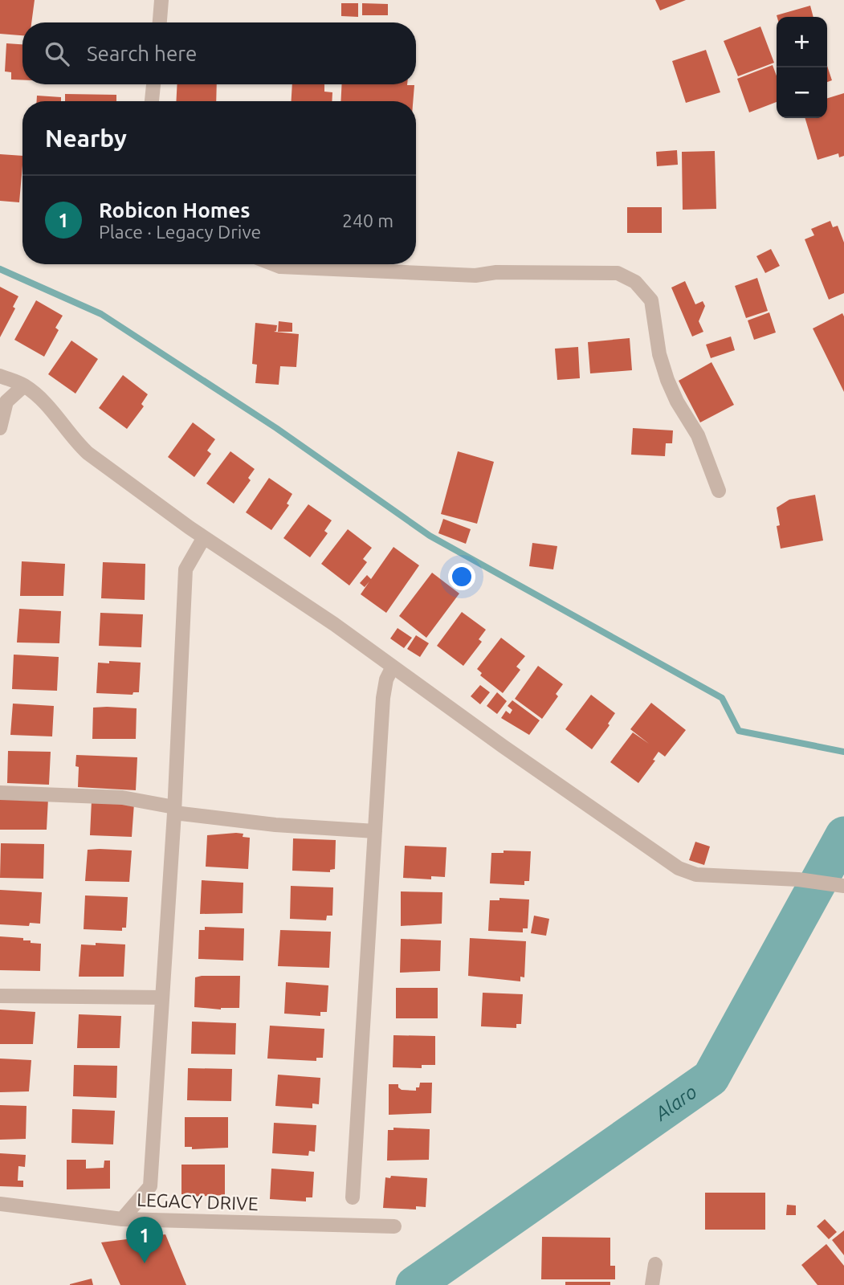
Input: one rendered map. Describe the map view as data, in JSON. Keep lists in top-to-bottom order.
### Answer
{
  "streets": {
    "street": ["LEGACY DRIVE"]
  },
  "water": ["Alaro"],
  "page": {
    "map_buttons": ["+", "−"],
    "search": "Search here",
    "heading": "Nearby",
    "list": [
      {
        "mark": "1",
        "name": "Robicon Homes",
        "note": "Place · Legacy Drive",
        "value": "240 m"
      }
    ],
    "pins": "1"
  }
}
